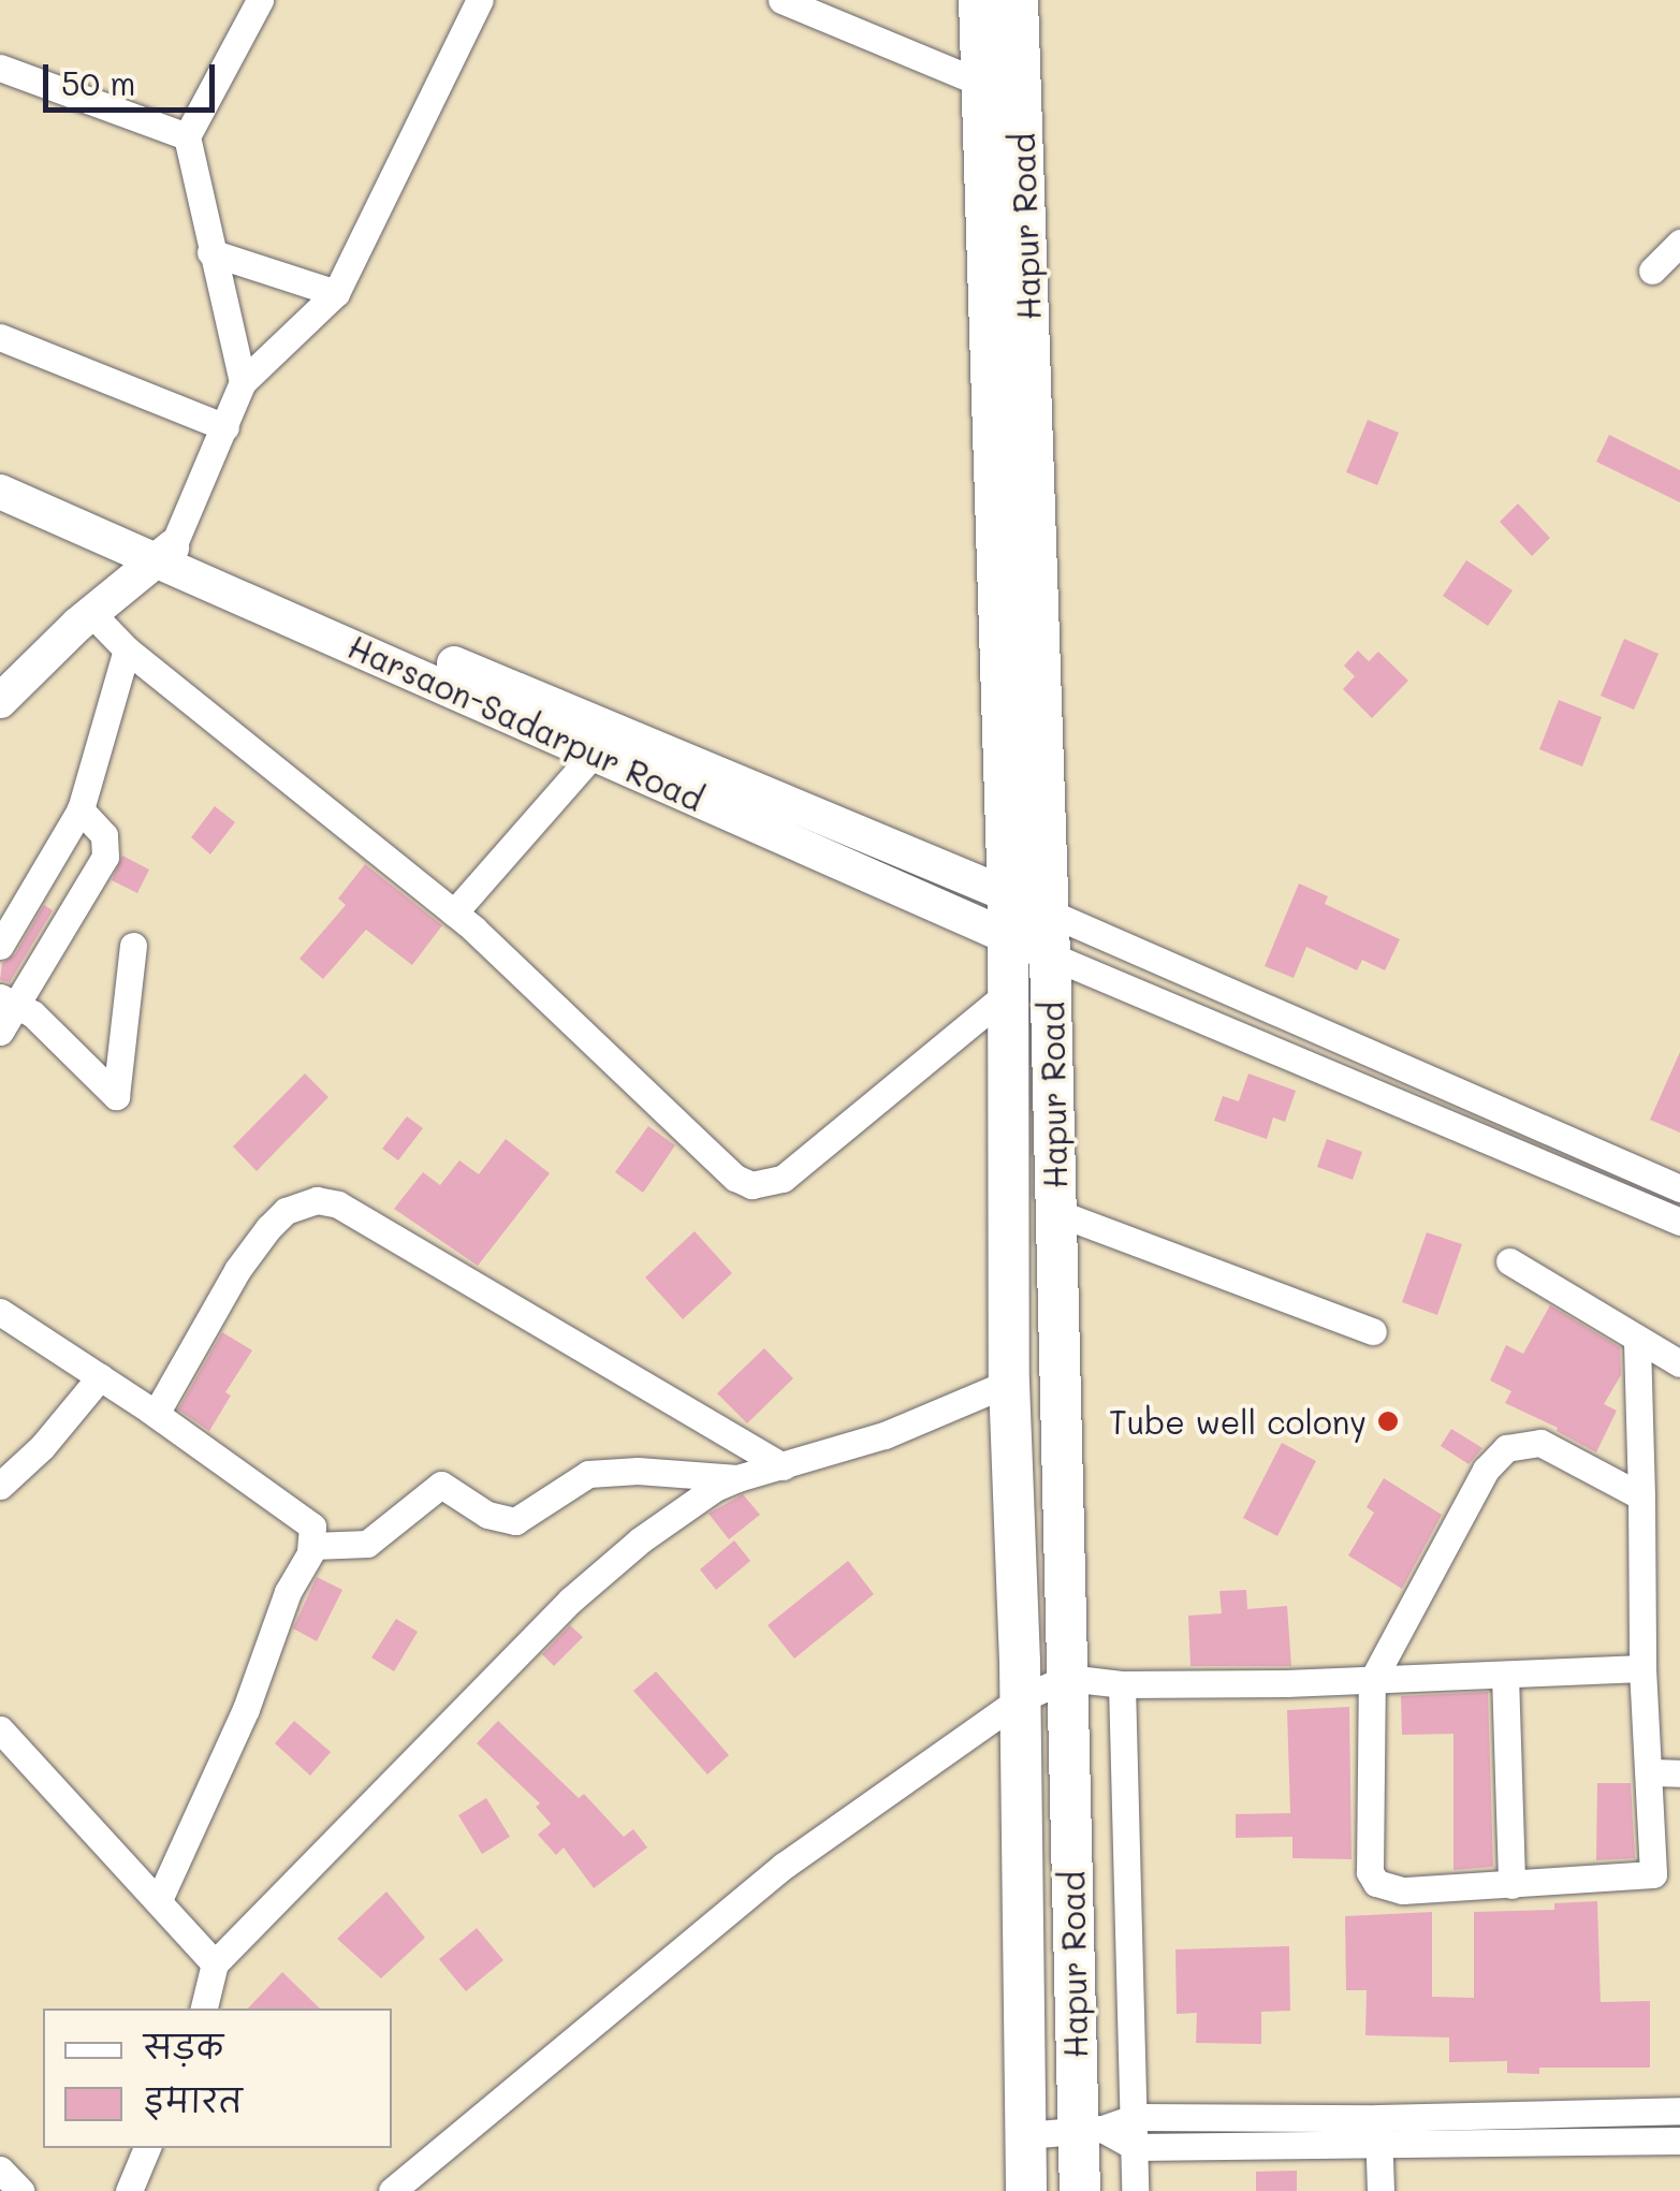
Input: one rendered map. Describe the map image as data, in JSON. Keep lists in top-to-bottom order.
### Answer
{
  "streets": {
    "main road": ["Hapur Road"],
    "street": ["Harsaon-Sadarpur Road"]
  },
  "crossings": [
    ["Hapur Road", "Harsaon-Sadarpur Road"]
  ],
  "places": ["Tube well colony"],
  "legend": ["सड़क", "इमारत"],
  "scale_bar": "50 m"
}
